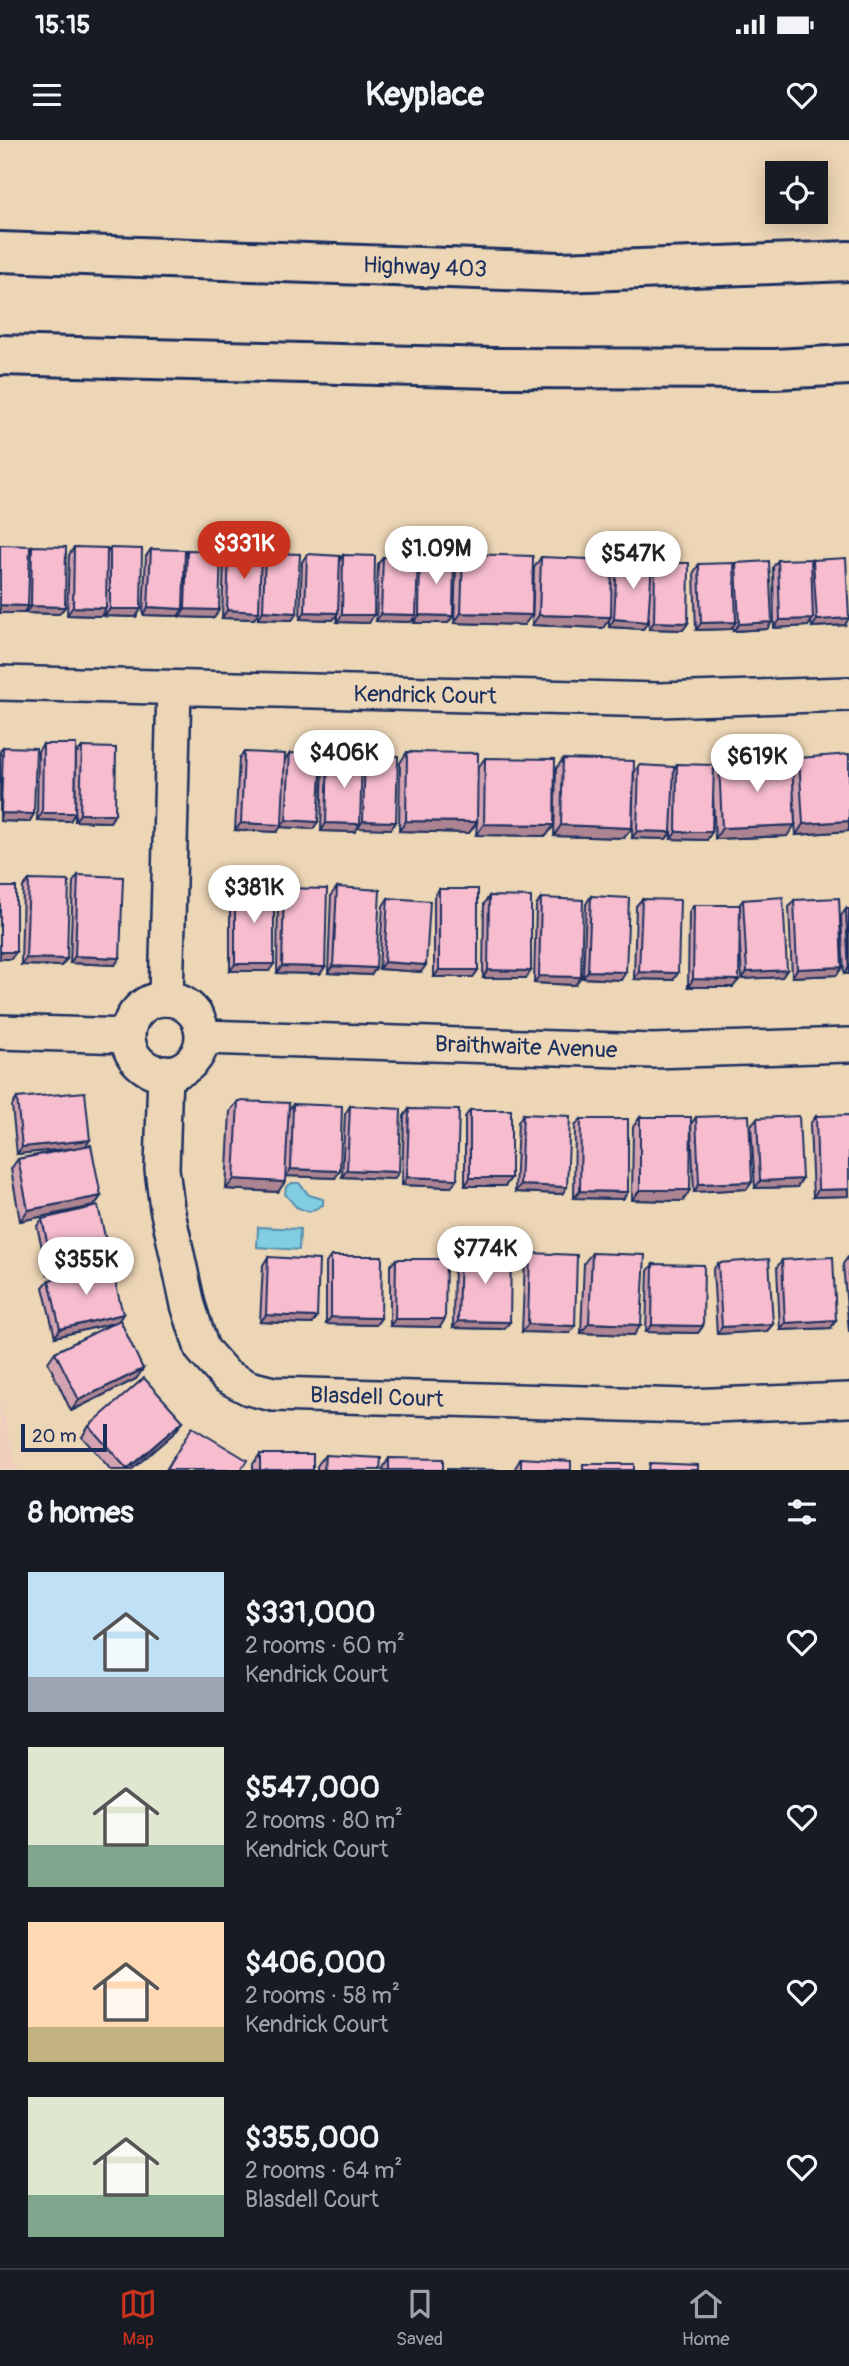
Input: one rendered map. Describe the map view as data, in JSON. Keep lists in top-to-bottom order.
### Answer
{
  "streets": {
    "highway": ["Highway 403"],
    "street": ["Kendrick Court", "Braithwaite Avenue", "Blasdell Court"]
  },
  "crossings": [
    ["Braithwaite Avenue", "Blasdell Court"]
  ],
  "scale_bar": "20 m",
  "page": {
    "status": "15:15",
    "header": "Keyplace",
    "price": [
      "$331K",
      "$1.09M",
      "$547K",
      "$406K",
      "$619K",
      "$381K",
      "$774K",
      "$355K"
    ],
    "scale": "20 m",
    "heading": "8 homes",
    "list": [
      {
        "name": "$331,000",
        "note": "2 rooms · 60 m² · Kendrick Court"
      },
      {
        "name": "$547,000",
        "note": "2 rooms · 80 m² · Kendrick Court"
      },
      {
        "name": "$406,000",
        "note": "2 rooms · 58 m² · Kendrick Court"
      },
      {
        "name": "$355,000",
        "note": "2 rooms · 64 m² · Blasdell Court"
      }
    ],
    "tabs": ["Map", "Saved", "Home"]
  }
}
